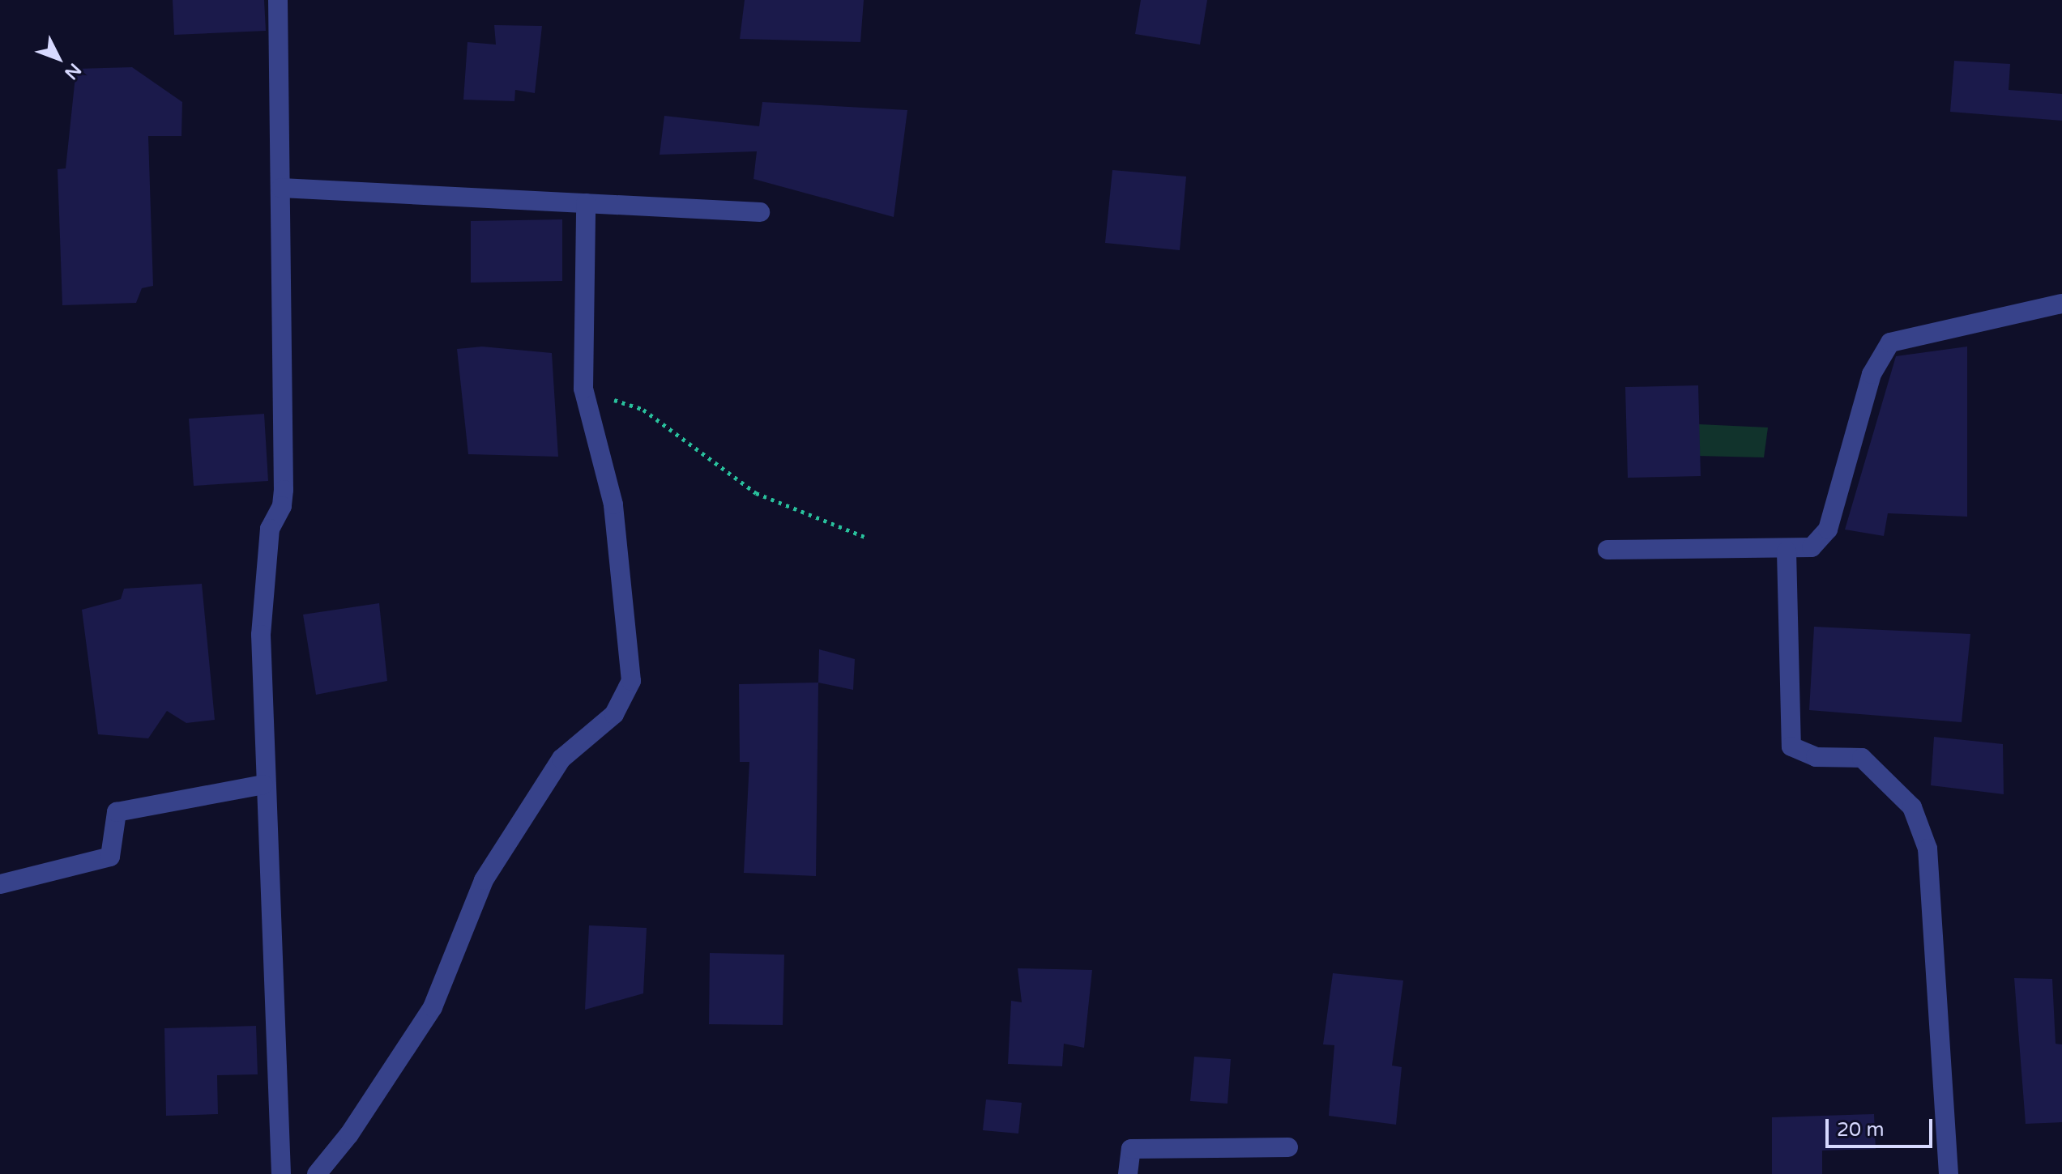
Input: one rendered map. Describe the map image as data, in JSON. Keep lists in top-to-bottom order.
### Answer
{
  "scale_bar": "20 m",
  "north": "bottom right"
}
